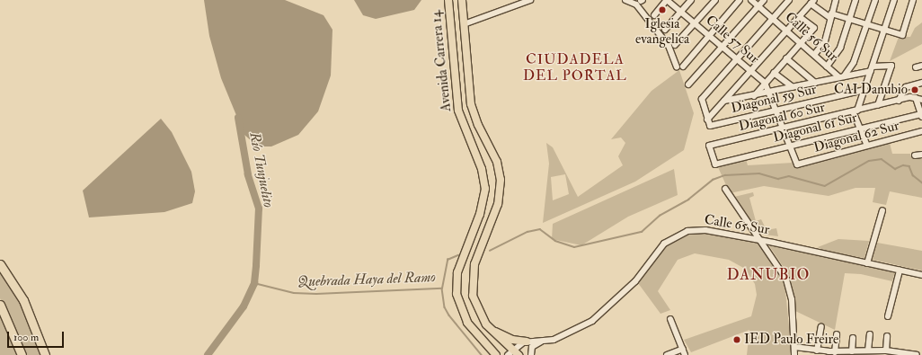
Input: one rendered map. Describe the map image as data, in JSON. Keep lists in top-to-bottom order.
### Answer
{
  "streets": {
    "main road": ["Avenida Carrera 14"],
    "street": [
      "Calle 56 Sur",
      "Calle 57 Sur",
      "Diagonal 59 Sur",
      "Diagonal 60 Sur",
      "Diagonal 61 Sur",
      "Diagonal 62 Sur",
      "Calle 65 Sur"
    ]
  },
  "crossings": [
    ["Avenida Carrera 14", "Calle 65 Sur"],
    ["Diagonal 60 Sur", "Diagonal 61 Sur"],
    ["Diagonal 61 Sur", "Diagonal 62 Sur"]
  ],
  "districts": ["CIUDADELA DEL PORTAL", "DANUBIO"],
  "water": ["Río Tunjuelito", "Quebrada Haya del Ramo"],
  "places": ["Iglesia evangelica", "CAI Danubio", "IED Paulo Freire"],
  "scale_bar": "100 m"
}
